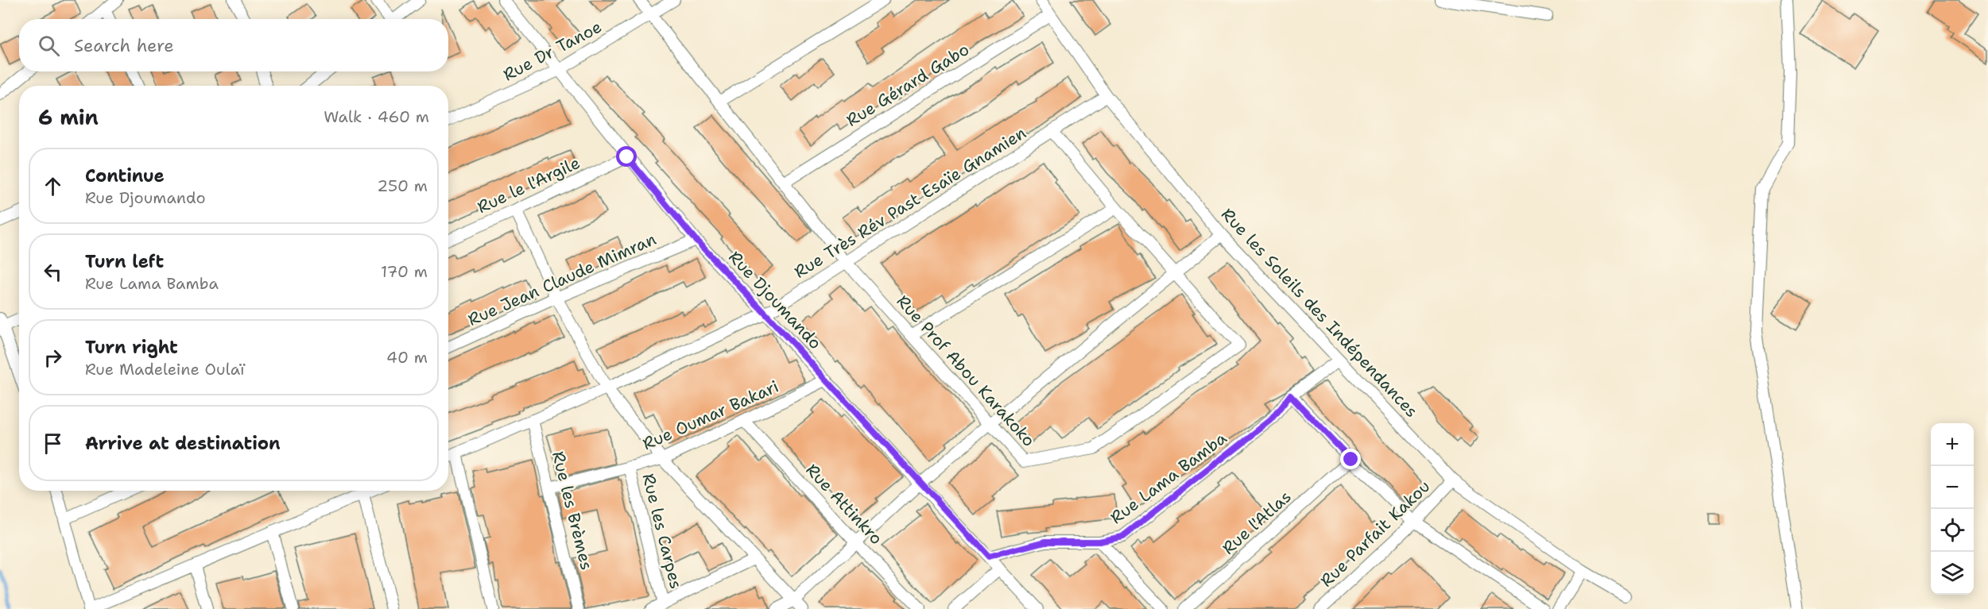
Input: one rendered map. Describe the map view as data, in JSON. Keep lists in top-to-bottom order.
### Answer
{
  "streets": {
    "street": [
      "Rue Dr Tanoe",
      "Rue Gérard Gabo",
      "Rue le l'Argile",
      "Rue Très Rév Past Esaïe Gnamien",
      "Rue Jean Claude Mimran",
      "Rue Djoumando",
      "Rue les Soleils des Indépendances",
      "Rue Prof Abou Karakoko",
      "Rue Oumar Bakari",
      "Rue Lama Bamba",
      "Rue Attinkro",
      "Rue les Brèmes",
      "Rue l'Atlas",
      "Rue les Carpes",
      "Rue Parfait Kakou"
    ]
  },
  "crossings": [
    ["Rue Dr Tanoe", "Rue Djoumando"],
    ["Rue Dr Tanoe", "Rue Prof Abou Karakoko"],
    ["Rue Gérard Gabo", "Rue les Soleils des Indépendances"],
    ["Rue Gérard Gabo", "Rue Prof Abou Karakoko"],
    ["Rue le l'Argile", "Rue Djoumando"],
    ["Rue Très Rév Past Esaïe Gnamien", "Rue Djoumando"],
    ["Rue Très Rév Past Esaïe Gnamien", "Rue les Soleils des Indépendances"],
    ["Rue Très Rév Past Esaïe Gnamien", "Rue Prof Abou Karakoko"],
    ["Rue Très Rév Past Esaïe Gnamien", "Rue les Brèmes"],
    ["Rue Jean Claude Mimran", "Rue Djoumando"],
    ["Rue Djoumando", "Rue Oumar Bakari"],
    ["Rue Djoumando", "Rue Lama Bamba"],
    ["Rue les Soleils des Indépendances", "Rue Lama Bamba"],
    ["Rue les Soleils des Indépendances", "Rue Parfait Kakou"],
    ["Rue Oumar Bakari", "Rue Attinkro"],
    ["Rue Oumar Bakari", "Rue les Brèmes"],
    ["Rue Oumar Bakari", "Rue les Carpes"]
  ],
  "page": {
    "search": "Search here",
    "heading": ["6 min", "Walk · 460 m"],
    "list": [
      ["Continue", "Rue Djoumando", "250 m"],
      ["Turn left", "Rue Lama Bamba", "170 m"],
      ["Turn right", "Rue Madeleine Oulaï", "40 m"],
      "Arrive at destination"
    ],
    "map_buttons": ["+", "−"]
  }
}
